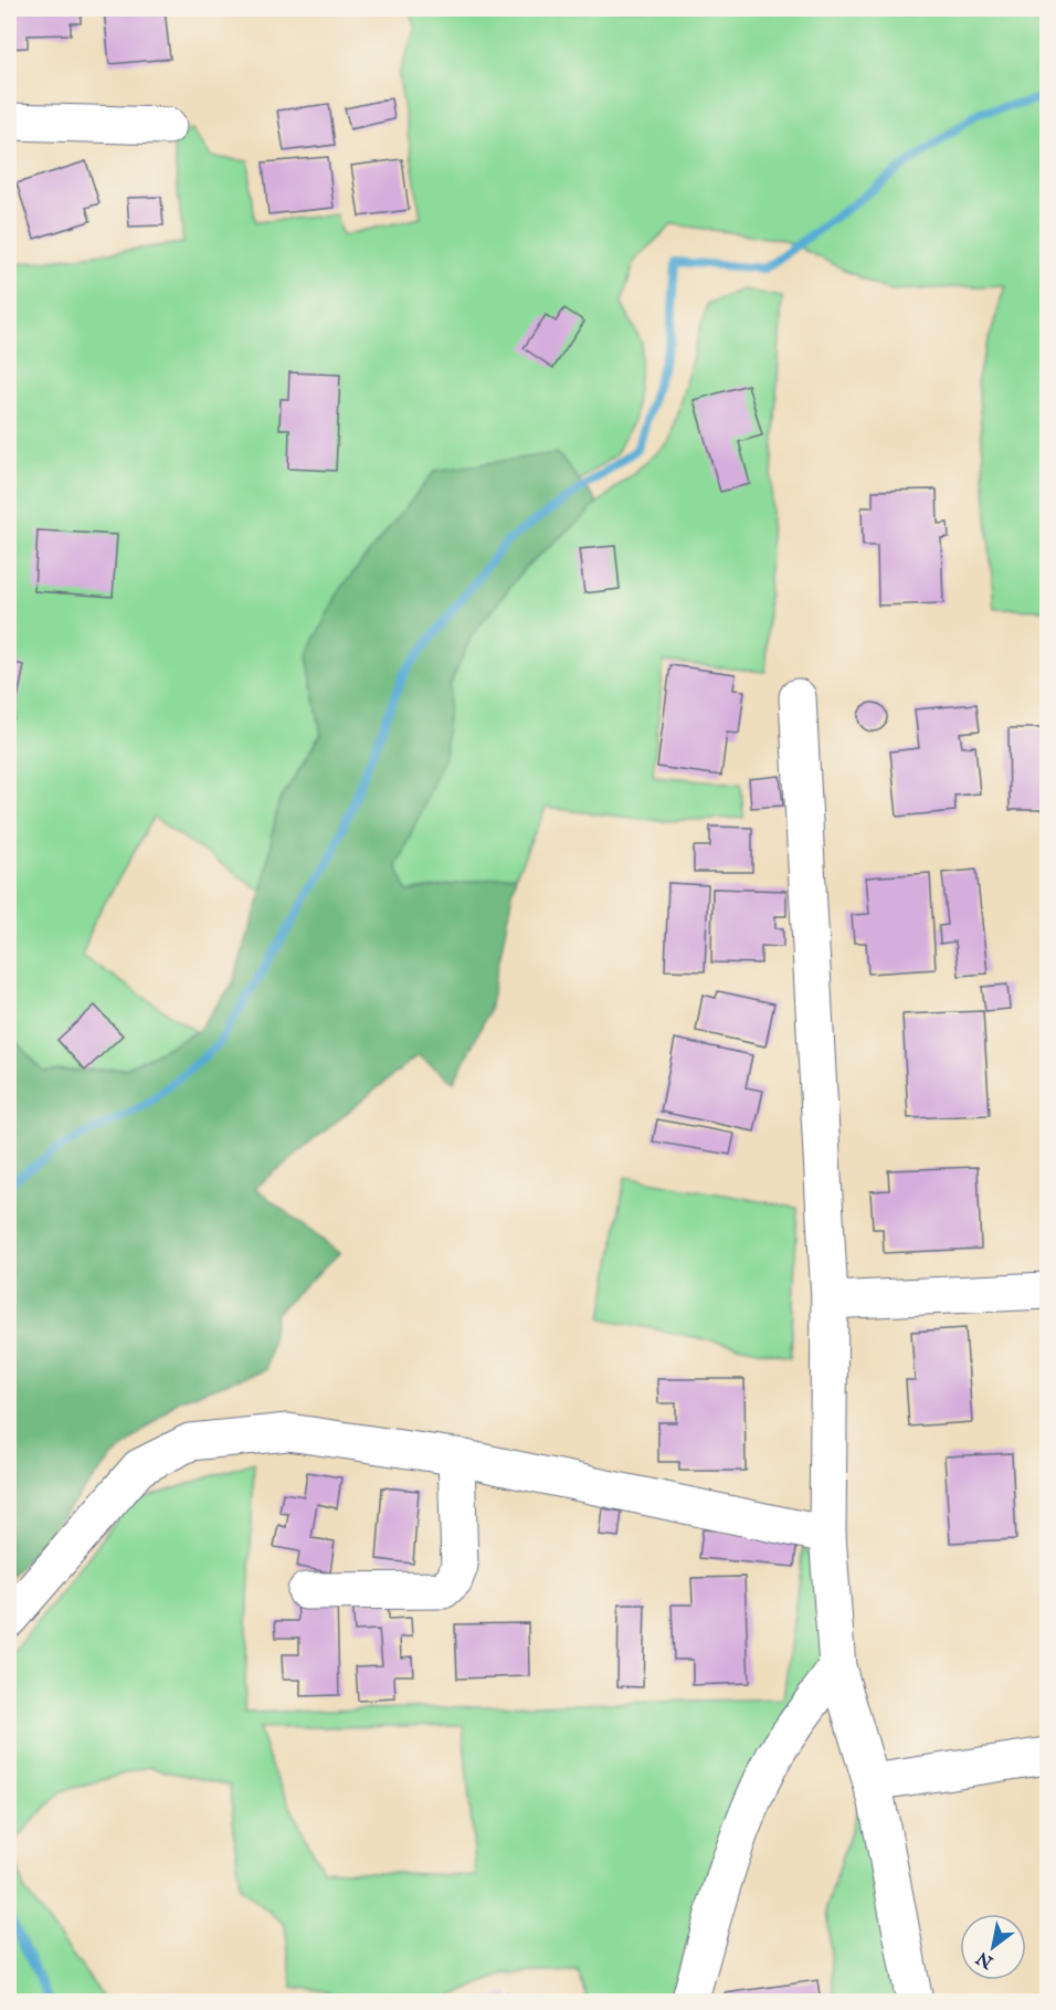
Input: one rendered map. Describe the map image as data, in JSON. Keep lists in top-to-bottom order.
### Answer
{
  "north": "bottom left"
}
